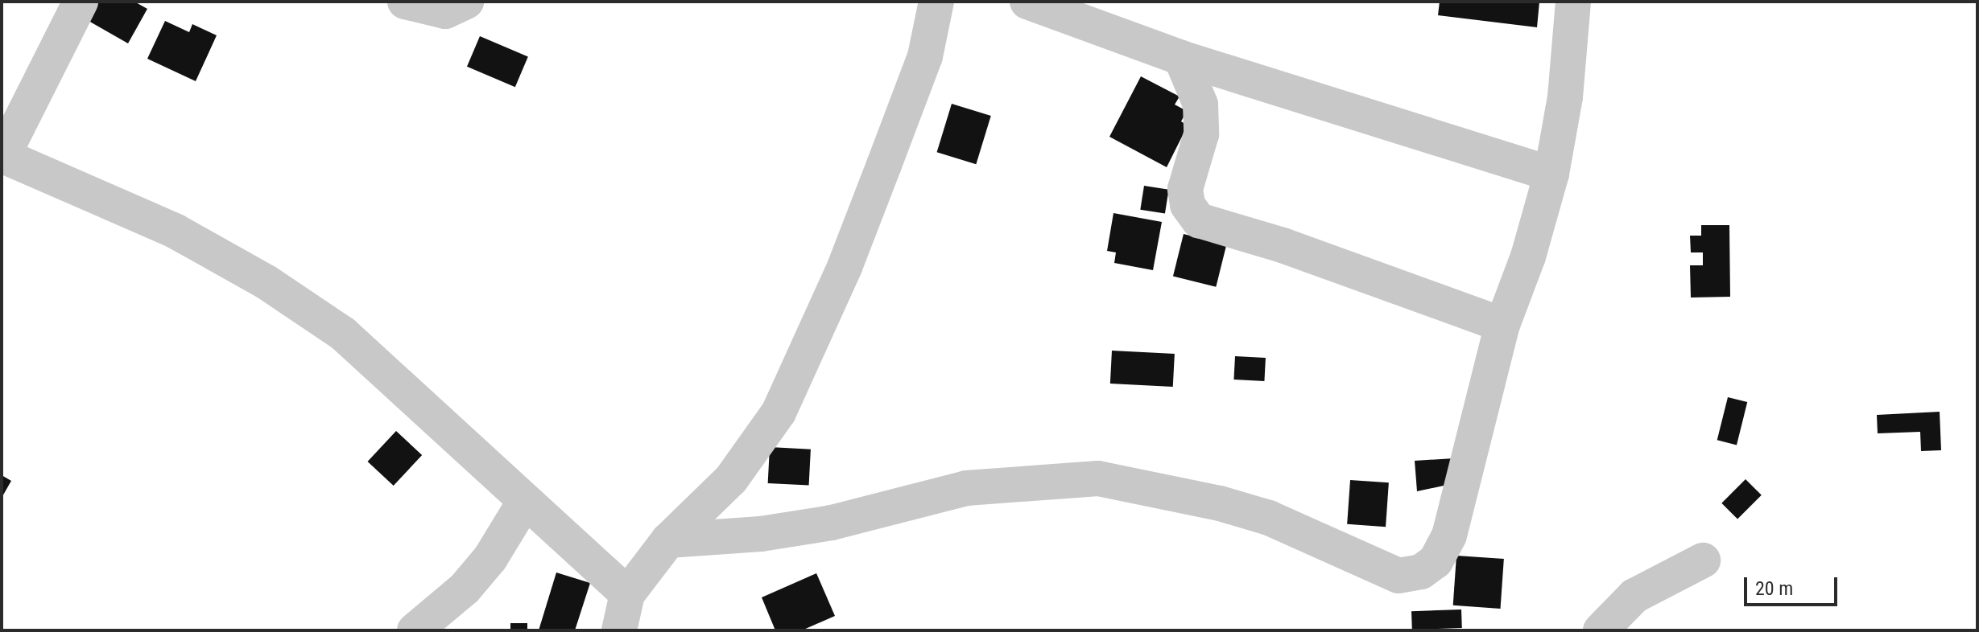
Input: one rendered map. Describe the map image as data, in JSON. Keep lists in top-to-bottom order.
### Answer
{
  "scale_bar": "20 m"
}
